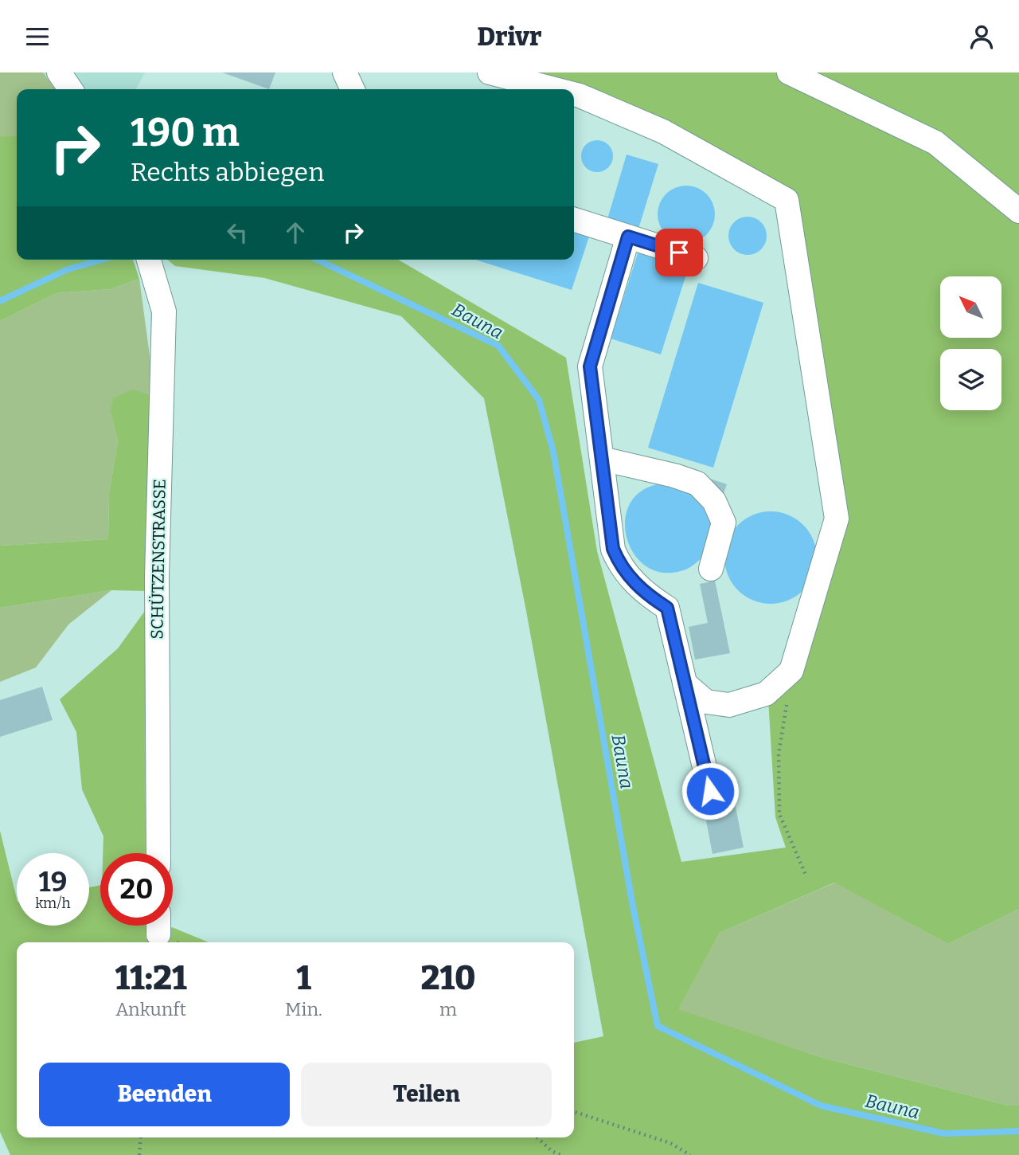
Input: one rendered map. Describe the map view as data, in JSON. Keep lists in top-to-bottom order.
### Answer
{
  "streets": {
    "street": ["SCHÜTZENSTRASSE"]
  },
  "water": ["Bauna"],
  "north": "top left",
  "page": {
    "header": "Drivr",
    "turn": ["190 m", "Rechts abbiegen"],
    "speed": "19 km/h",
    "limit": "20",
    "eta": [
      "11:21",
      "Ankunft",
      "1",
      "Min.",
      "210",
      "m"
    ],
    "buttons": ["Beenden", "Teilen"]
  }
}
